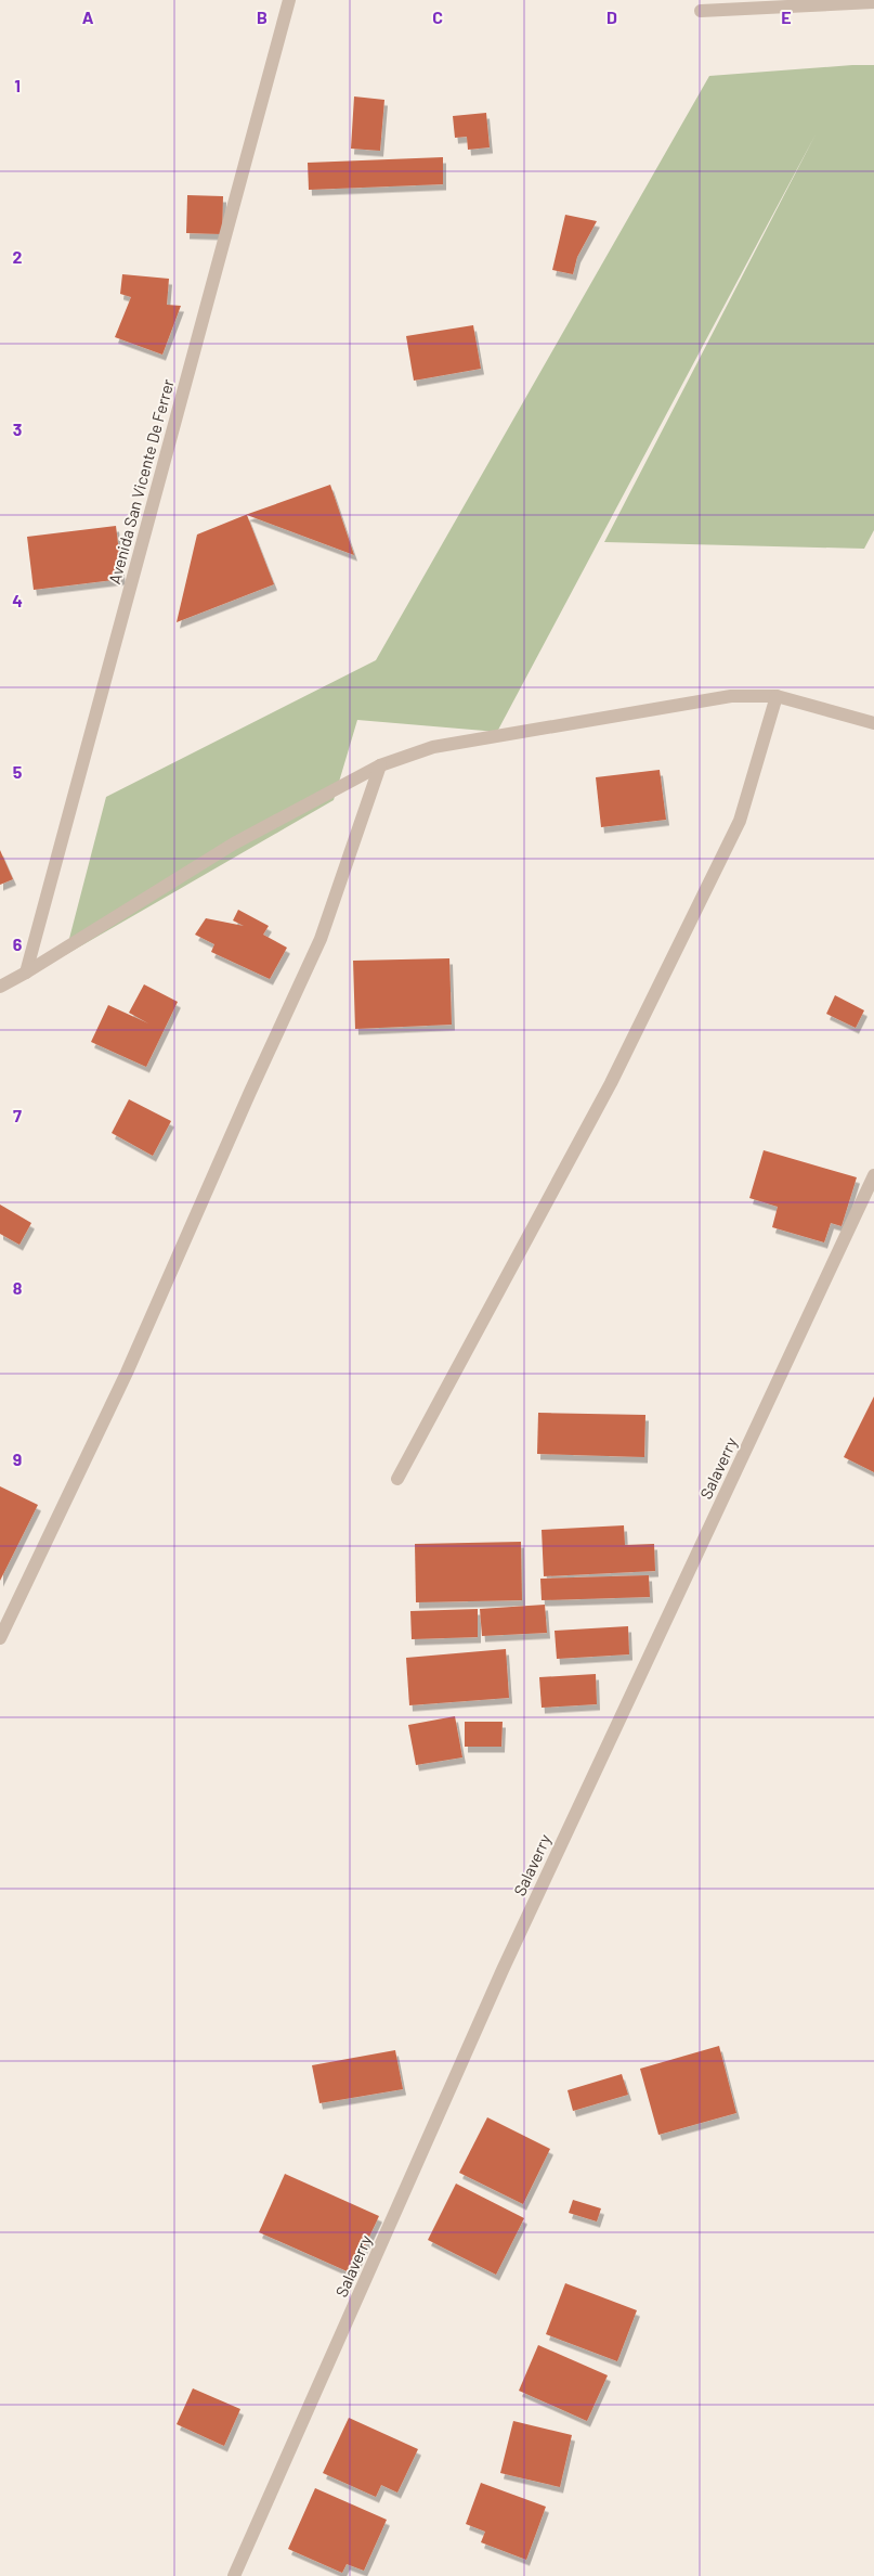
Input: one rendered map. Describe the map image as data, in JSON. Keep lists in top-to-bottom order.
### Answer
{
  "streets": {
    "street": ["Avenida San Vicente De Ferrer", "Salaverry"]
  },
  "grid": {
    "columns": [
      "A",
      "B",
      "C",
      "D",
      "E"
    ],
    "rows": [
      "1",
      "2",
      "3",
      "4",
      "5",
      "6",
      "7",
      "8",
      "9"
    ]
  }
}
